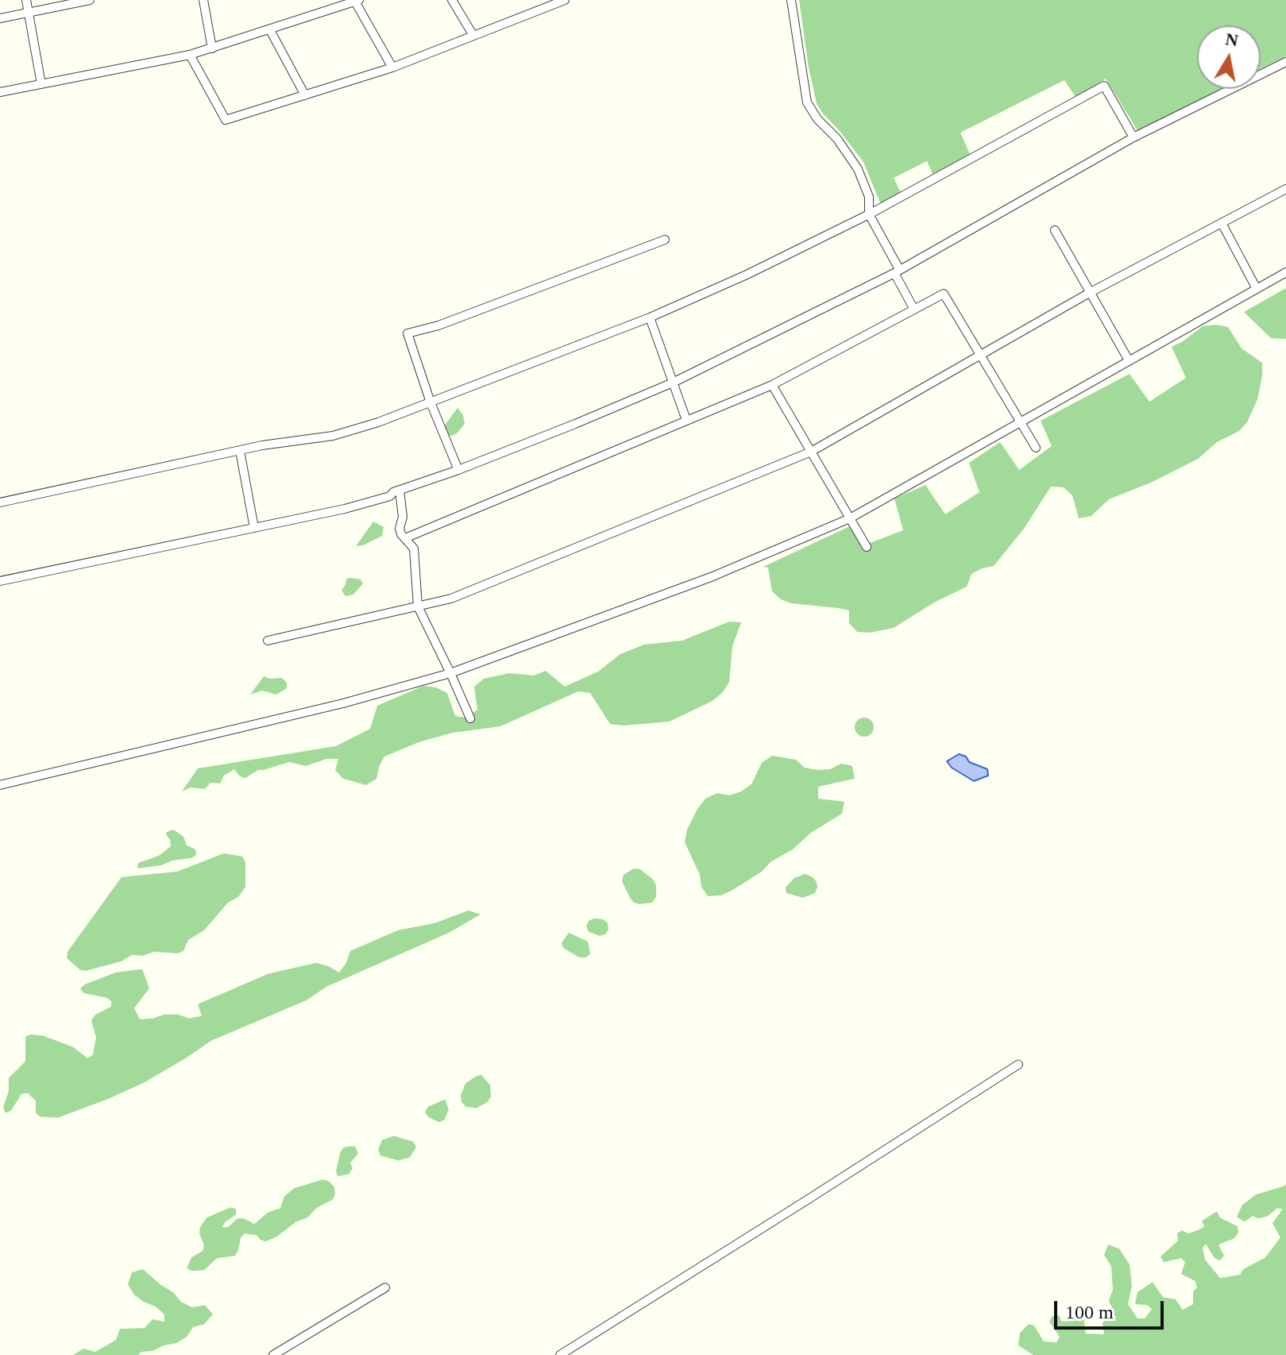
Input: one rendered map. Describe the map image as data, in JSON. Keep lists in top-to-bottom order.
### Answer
{
  "scale_bar": "100 m",
  "north": "top"
}
